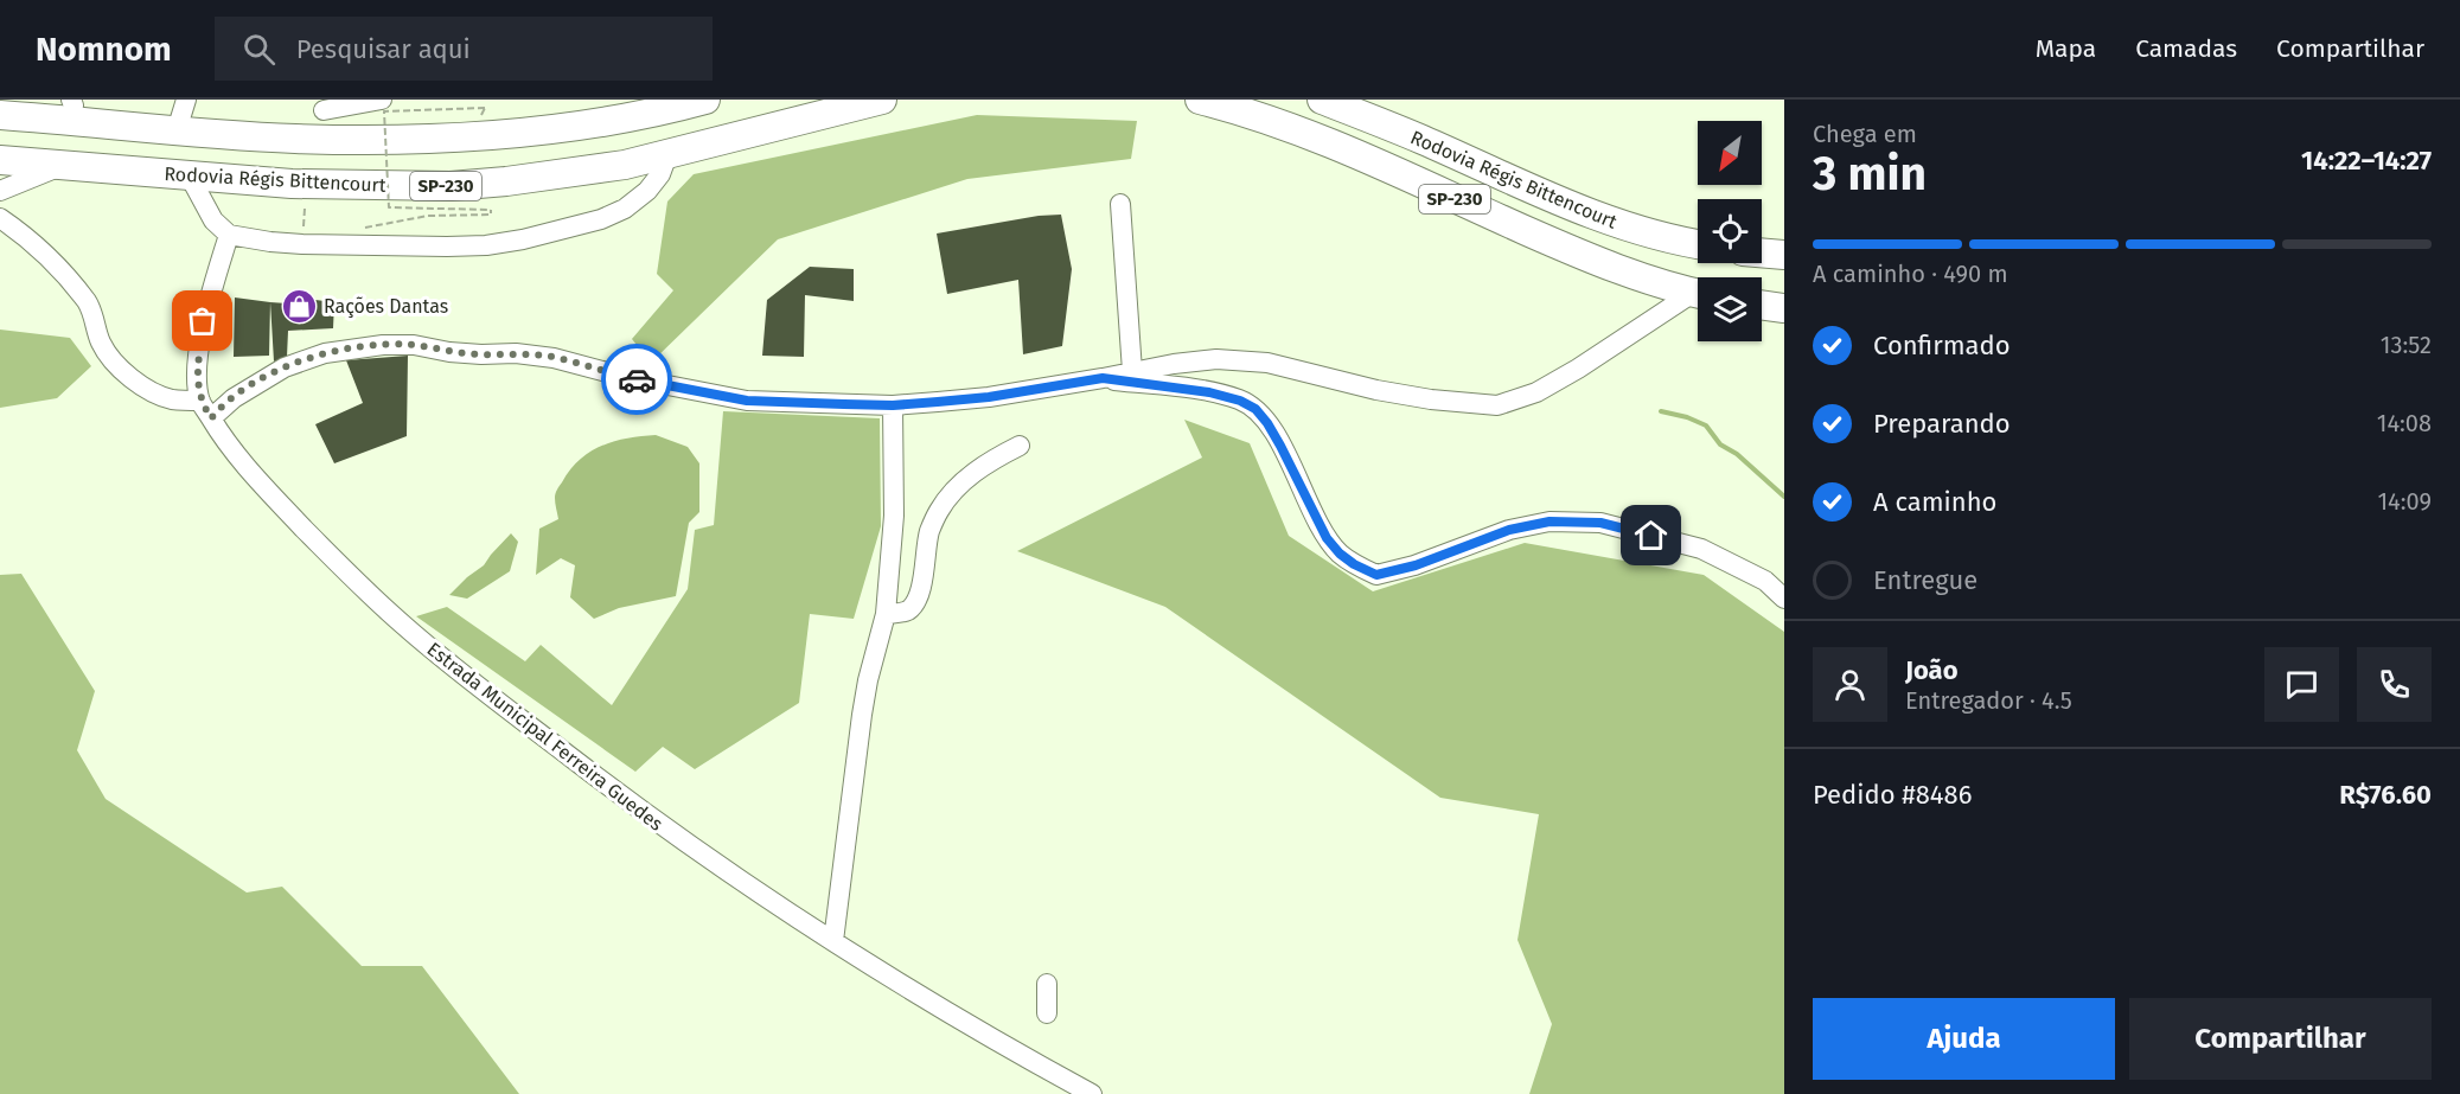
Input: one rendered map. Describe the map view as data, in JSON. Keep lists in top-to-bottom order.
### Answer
{
  "streets": {
    "highway": ["Rodovia Régis Bittencourt", "SP-230"],
    "street": ["Estrada Municipal Ferreira Guedes"]
  },
  "places": {
    "shop": ["Rações Dantas"]
  },
  "north": "bottom left",
  "page": {
    "header": "Nomnom",
    "search": "Pesquisar aqui",
    "nav": ["Mapa", "Camadas", "Compartilhar"],
    "heading": ["3 min", "Chega em", "14:22–14:27"],
    "panel": [
      "João",
      "Entregador · 4.5",
      "Pedido #8486",
      "R$76.60"
    ],
    "bar": "A caminho · 490 m",
    "list": [
      ["Confirmado", "13:52"],
      ["Preparando", "14:08"],
      ["A caminho", "14:09"],
      "Entregue"
    ],
    "buttons": ["Ajuda", "Compartilhar"]
  }
}
